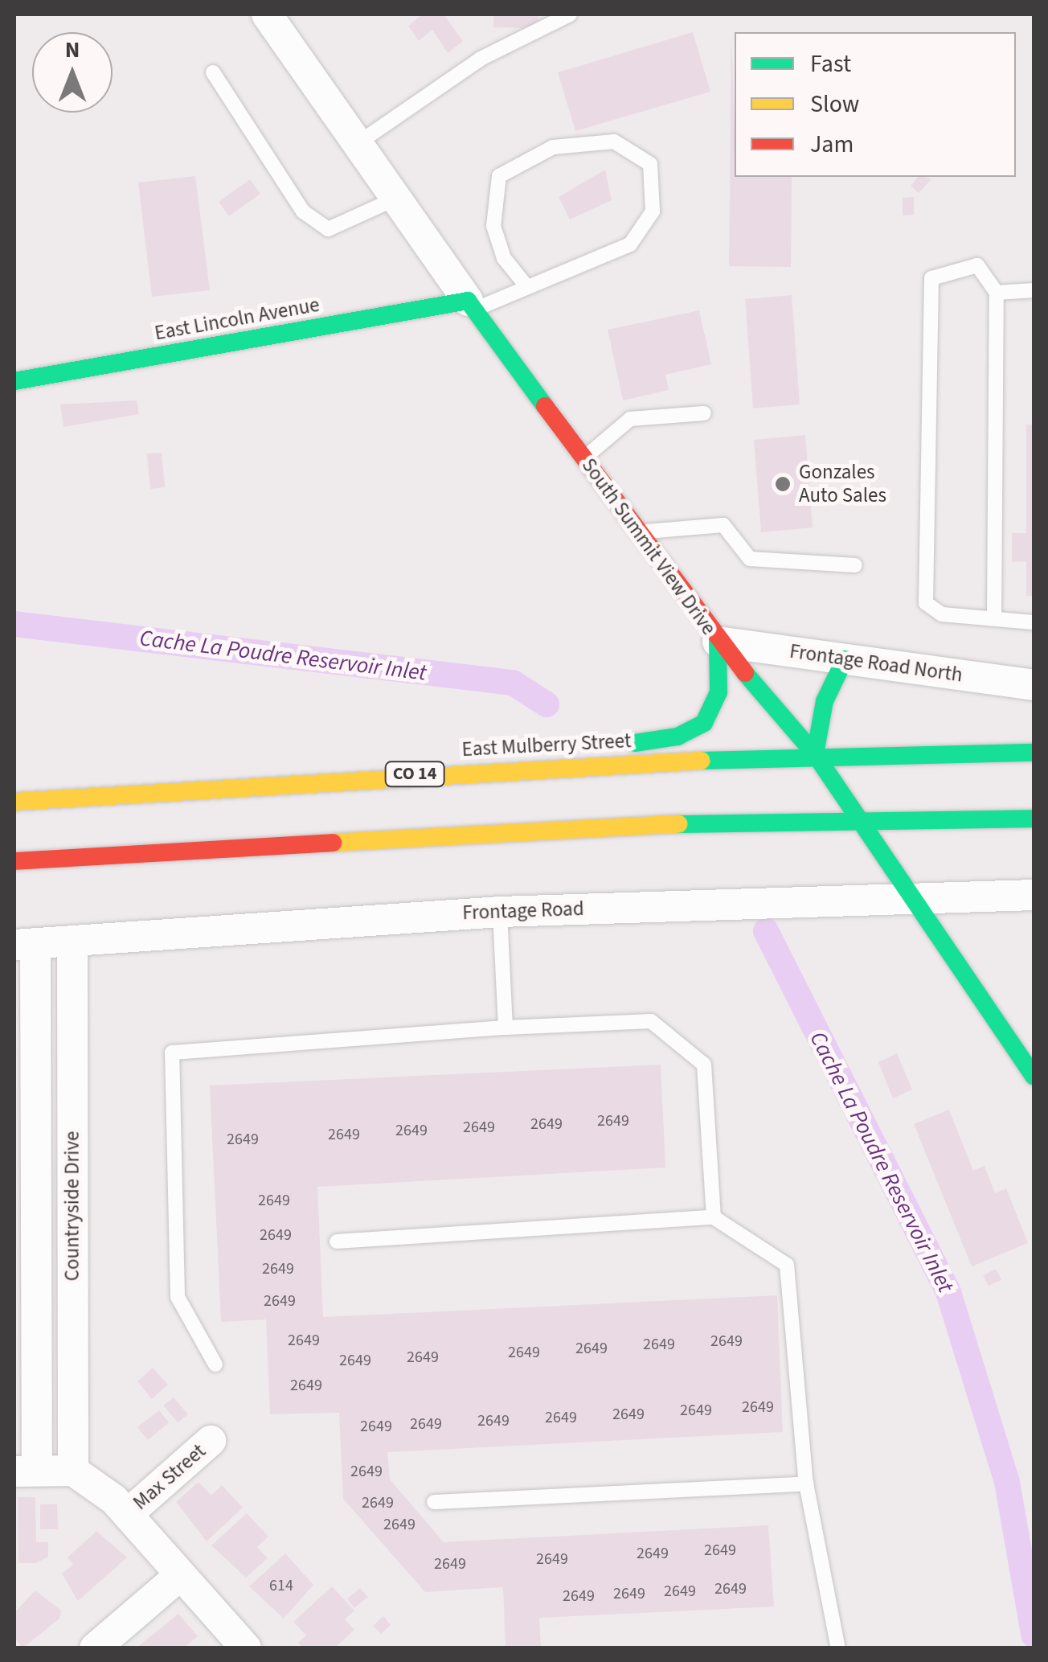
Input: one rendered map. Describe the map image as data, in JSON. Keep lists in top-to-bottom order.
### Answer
{
  "streets": {
    "main road": [
      "East Lincoln Avenue",
      "South Summit View Drive",
      "East Mulberry Street",
      "CO 14"
    ],
    "street": [
      "Frontage Road North",
      "Frontage Road",
      "Countryside Drive",
      "Max Street"
    ]
  },
  "crossings": [
    ["East Lincoln Avenue", "South Summit View Drive"],
    ["South Summit View Drive", "Frontage Road North"],
    ["South Summit View Drive", "East Mulberry Street"],
    ["South Summit View Drive", "Frontage Road"],
    ["Frontage Road", "Countryside Drive"]
  ],
  "water": ["Cache La Poudre Reservoir Inlet"],
  "places": ["Gonzales Auto Sales"],
  "house_numbers": [
    "2649",
    "2649",
    "2649",
    "2649",
    "2649",
    "2649",
    "2649",
    "2649",
    "2649",
    "2649",
    "2649",
    "2649",
    "2649",
    "2649",
    "2649",
    "2649",
    "2649",
    "2649",
    "2649",
    "2649",
    "2649",
    "2649",
    "2649",
    "2649",
    "2649",
    "2649",
    "2649",
    "2649",
    "2649",
    "2649",
    "2649",
    "2649",
    "614",
    "2649",
    "2649",
    "2649",
    "2649"
  ],
  "legend": ["Fast", "Slow", "Jam"],
  "north": "top"
}
